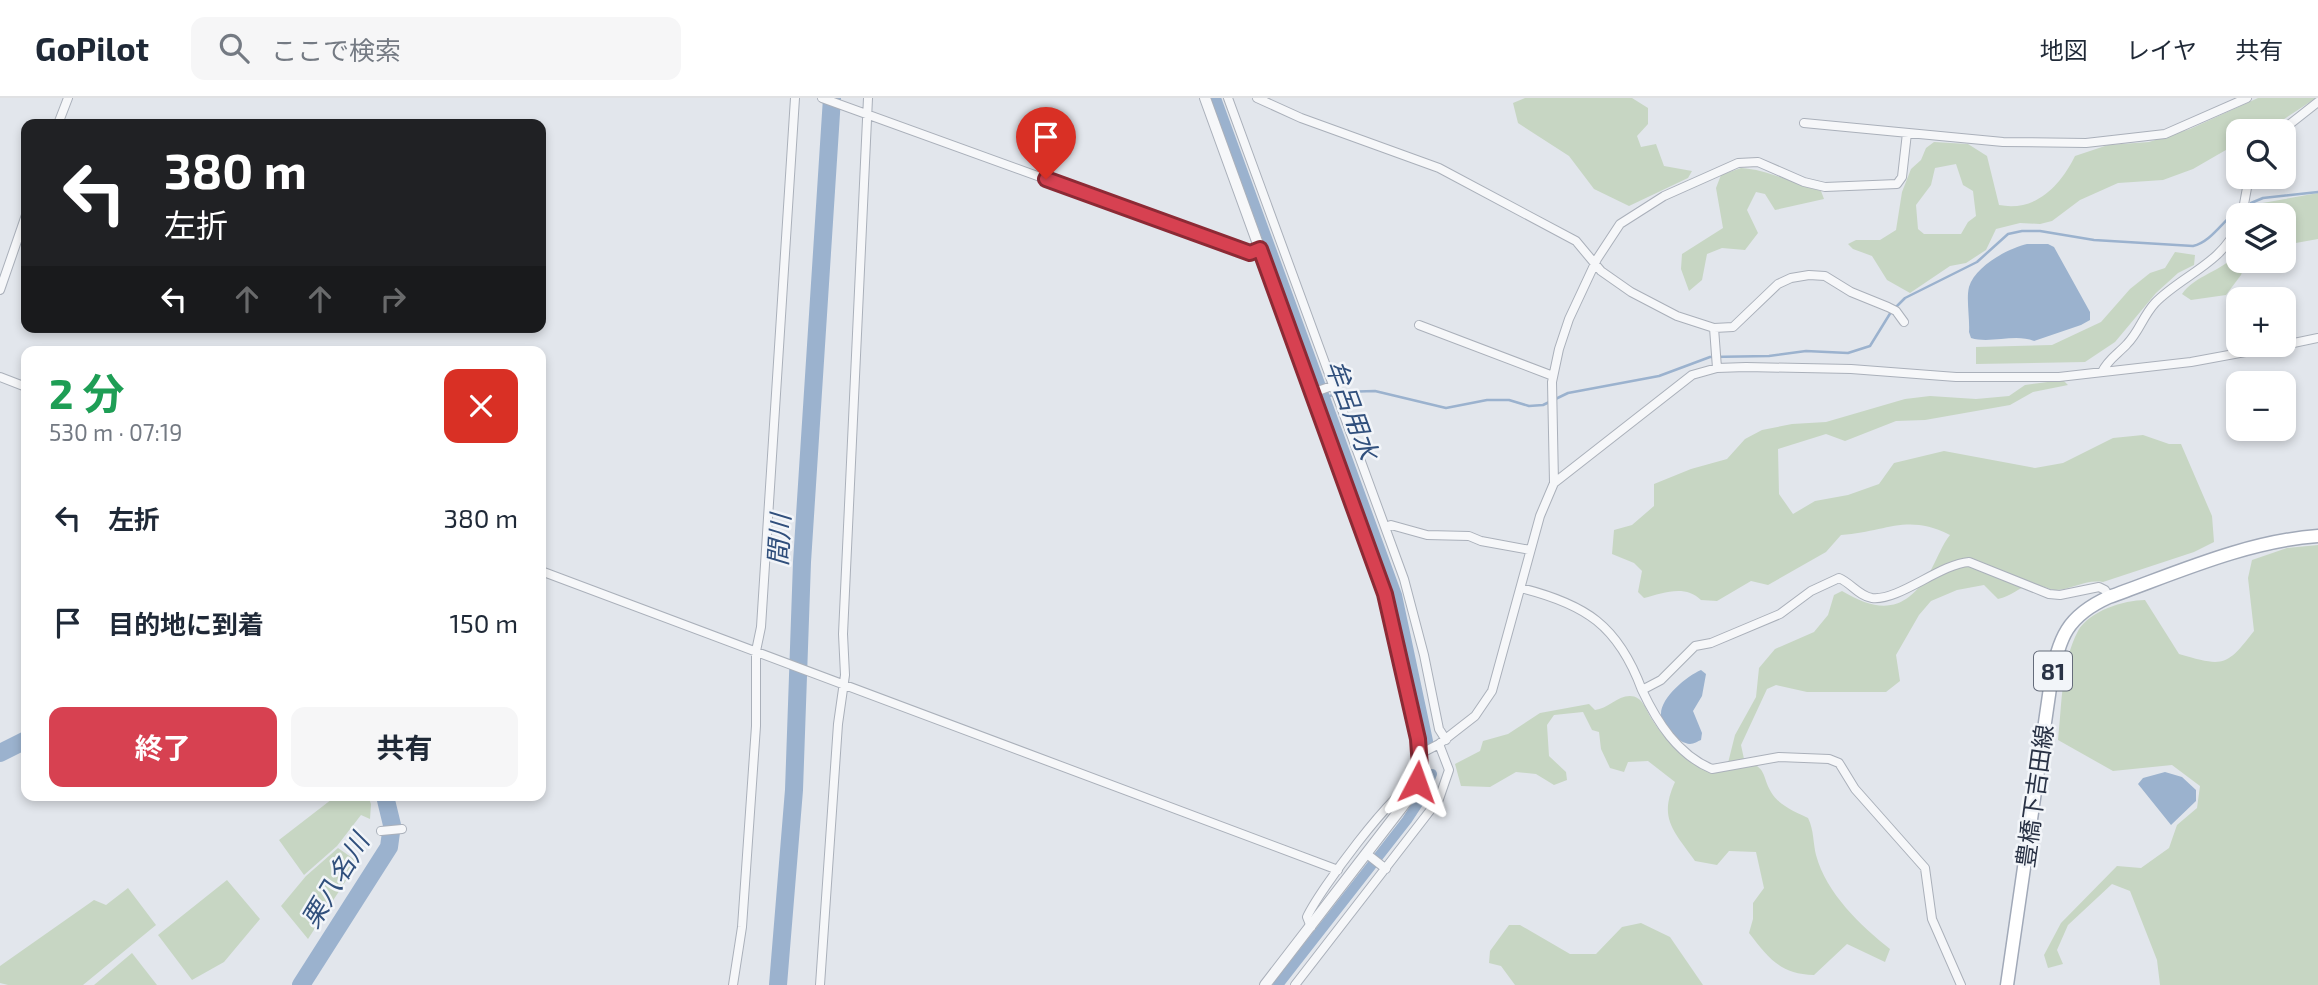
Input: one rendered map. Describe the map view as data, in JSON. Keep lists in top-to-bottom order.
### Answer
{
  "streets": {
    "main road": ["81", "豊橋下吉田線"]
  },
  "water": ["牟呂用水", "間川", "栗八名川"],
  "page": {
    "header": "GoPilot",
    "search": "ここで検索",
    "nav": ["地図", "レイヤ", "共有"],
    "map_buttons": ["+", "−"],
    "turn": ["380 m", "左折"],
    "heading": ["2 分", "530 m · 07:19"],
    "list": [
      {
        "name": "左折",
        "value": "380 m"
      },
      {
        "name": "目的地に到着",
        "value": "150 m"
      }
    ],
    "buttons": ["終了", "共有"]
  }
}
